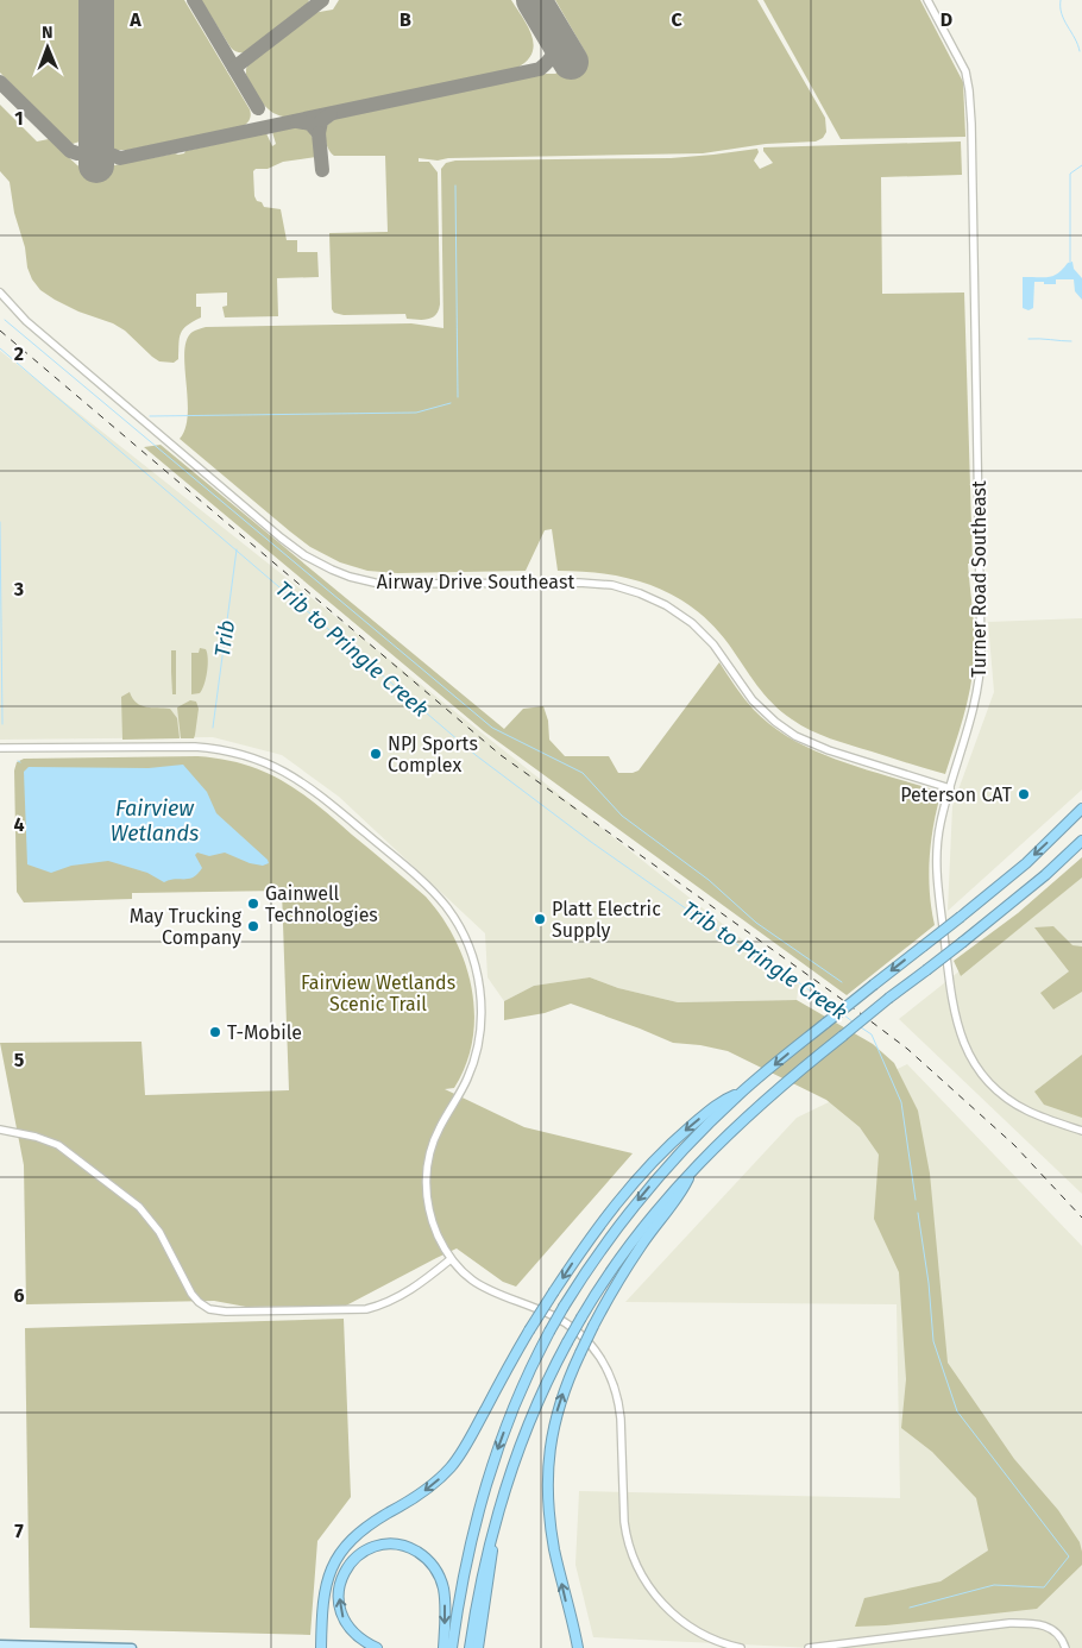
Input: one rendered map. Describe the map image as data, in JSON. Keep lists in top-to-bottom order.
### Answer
{
  "streets": {
    "main road": ["Turner Road Southeast", "Airway Drive Southeast"]
  },
  "crossings": [
    ["Turner Road Southeast", "Airway Drive Southeast"]
  ],
  "water": ["Trib", "Trib to Pringle Creek", "Fairview Wetlands"],
  "parks": ["Fairview Wetlands Scenic Trail"],
  "places": [
    "NPJ Sports Complex",
    "Peterson CAT",
    "Gainwell Technologies",
    "Platt Electric Supply",
    "May Trucking Company",
    "T-Mobile"
  ],
  "north": "top",
  "grid": {
    "columns": [
      "A",
      "B",
      "C",
      "D"
    ],
    "rows": [
      "1",
      "2",
      "3",
      "4",
      "5",
      "6",
      "7"
    ]
  }
}
